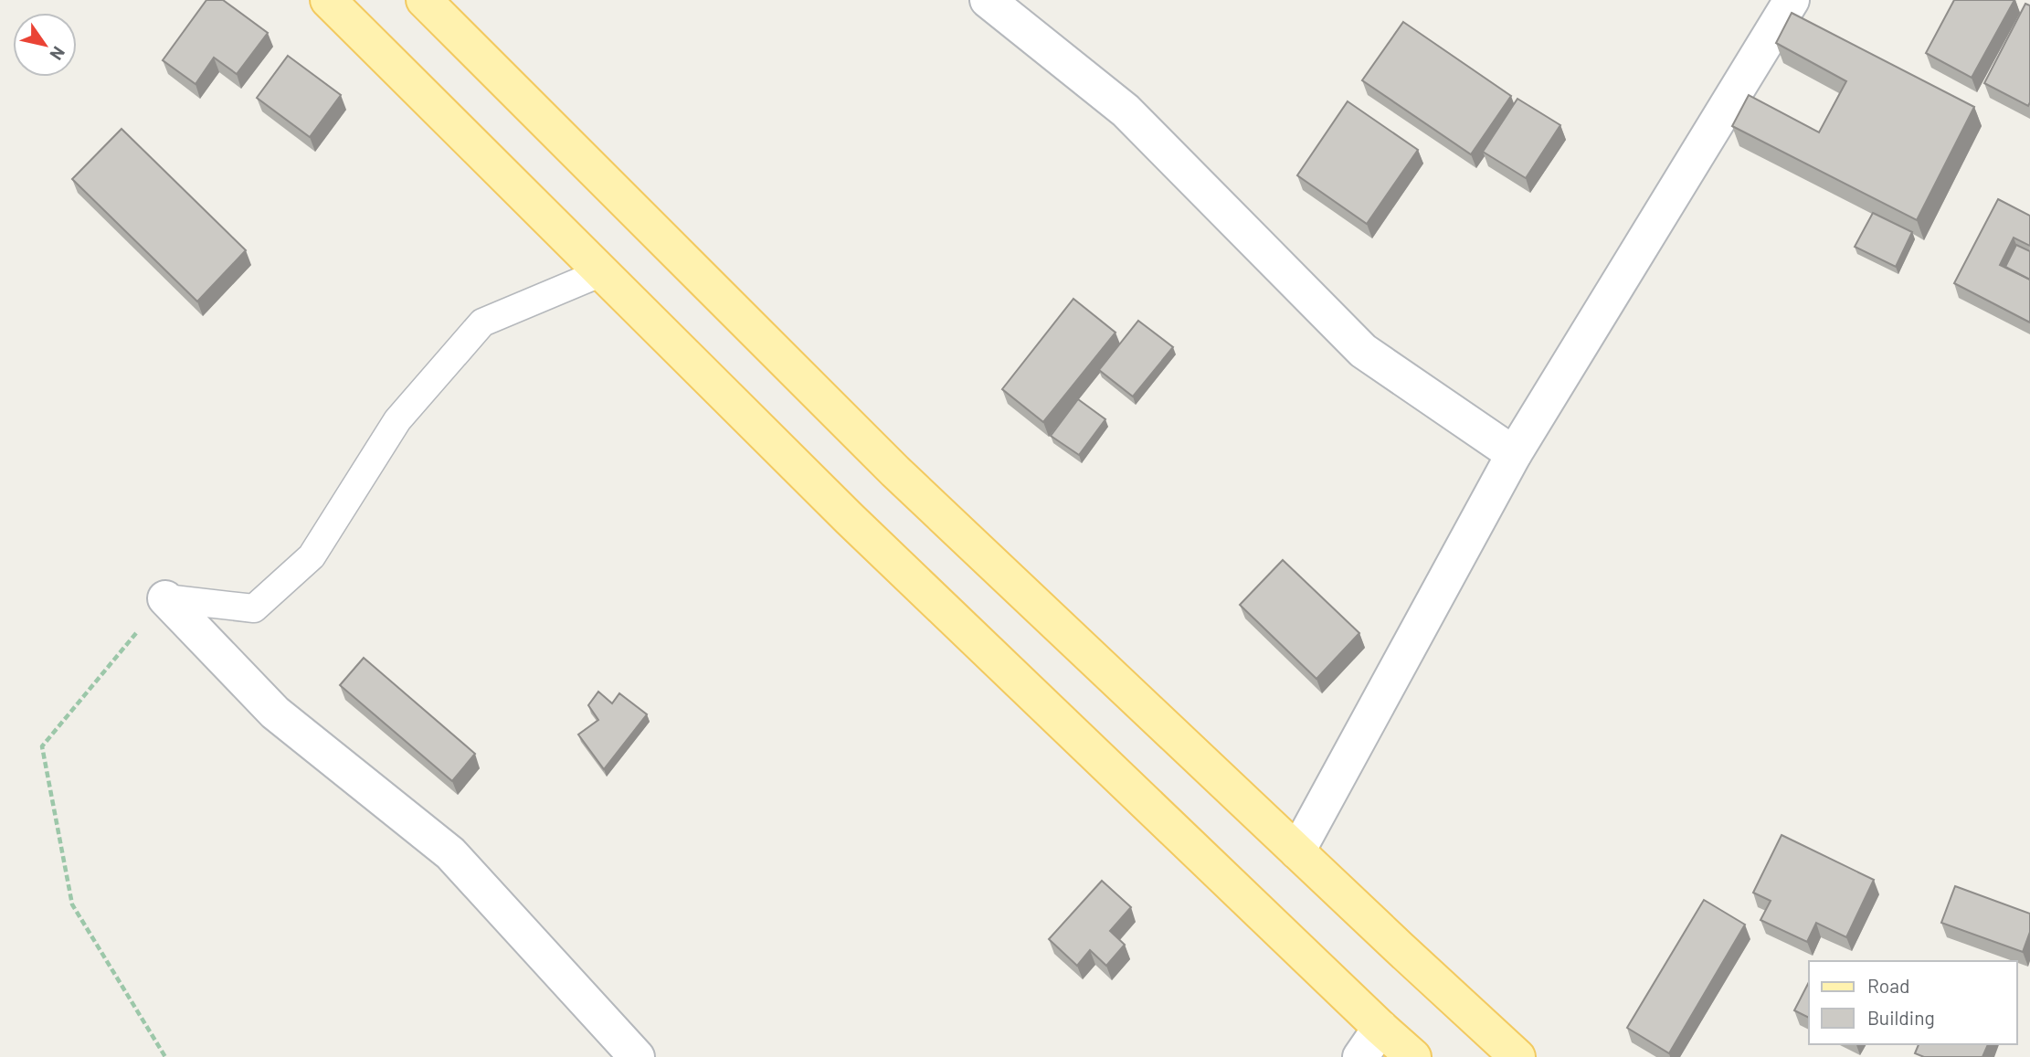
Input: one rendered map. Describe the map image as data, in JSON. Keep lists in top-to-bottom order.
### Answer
{
  "legend": ["Road", "Building"],
  "north": "bottom right"
}
